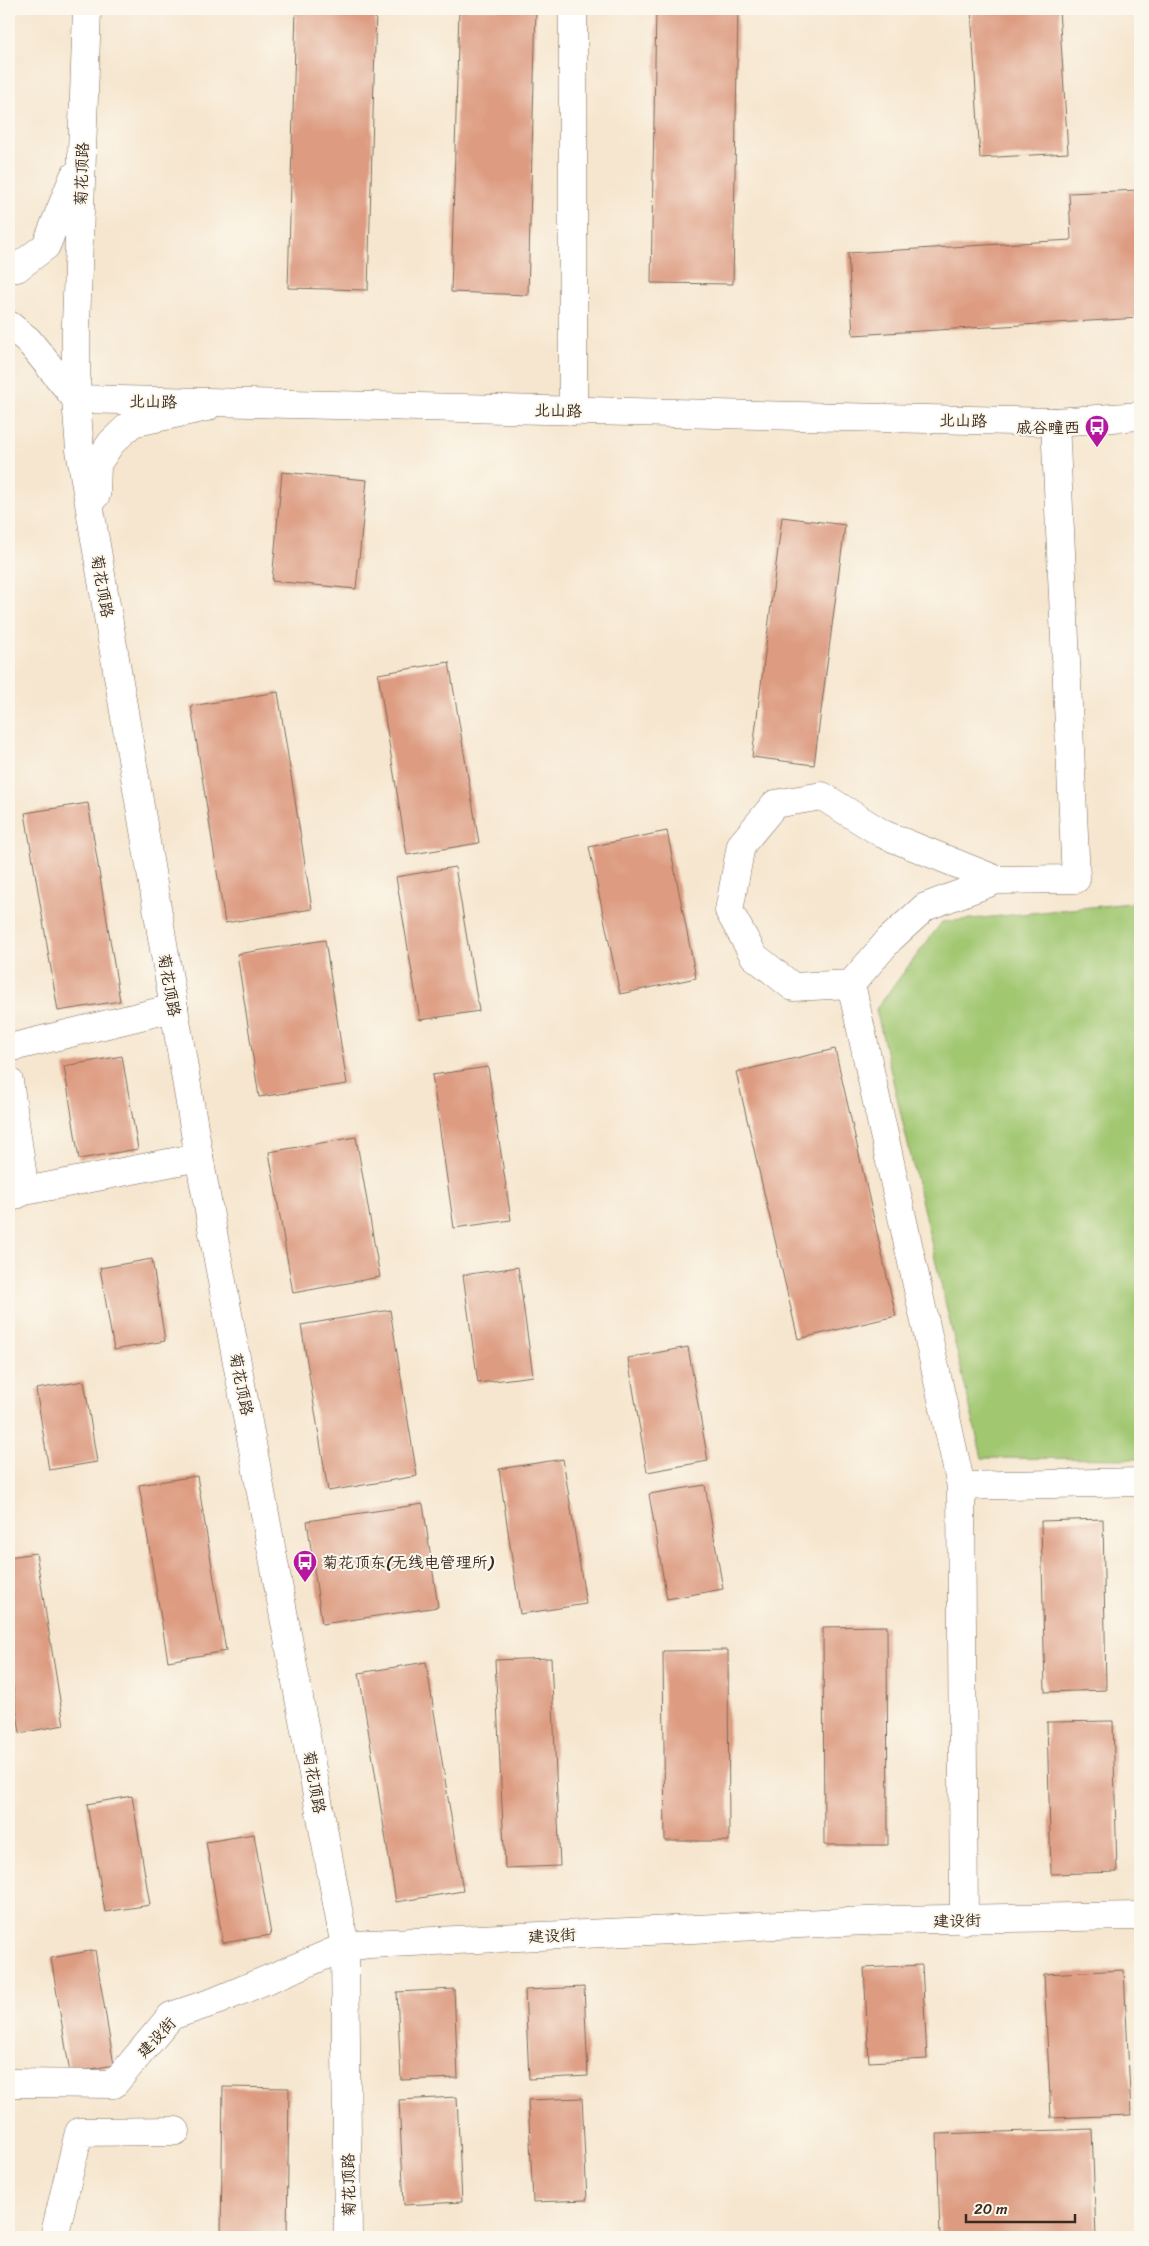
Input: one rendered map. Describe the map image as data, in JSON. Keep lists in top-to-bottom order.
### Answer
{
  "streets": {
    "street": ["菊花顶路", "北山路", "建设街"]
  },
  "crossings": [
    ["菊花顶路", "北山路"],
    ["菊花顶路", "建设街"]
  ],
  "places": {
    "bus stop": ["戚谷疃西", "菊花顶东(无线电管理所)"]
  },
  "scale_bar": "20 m"
}
